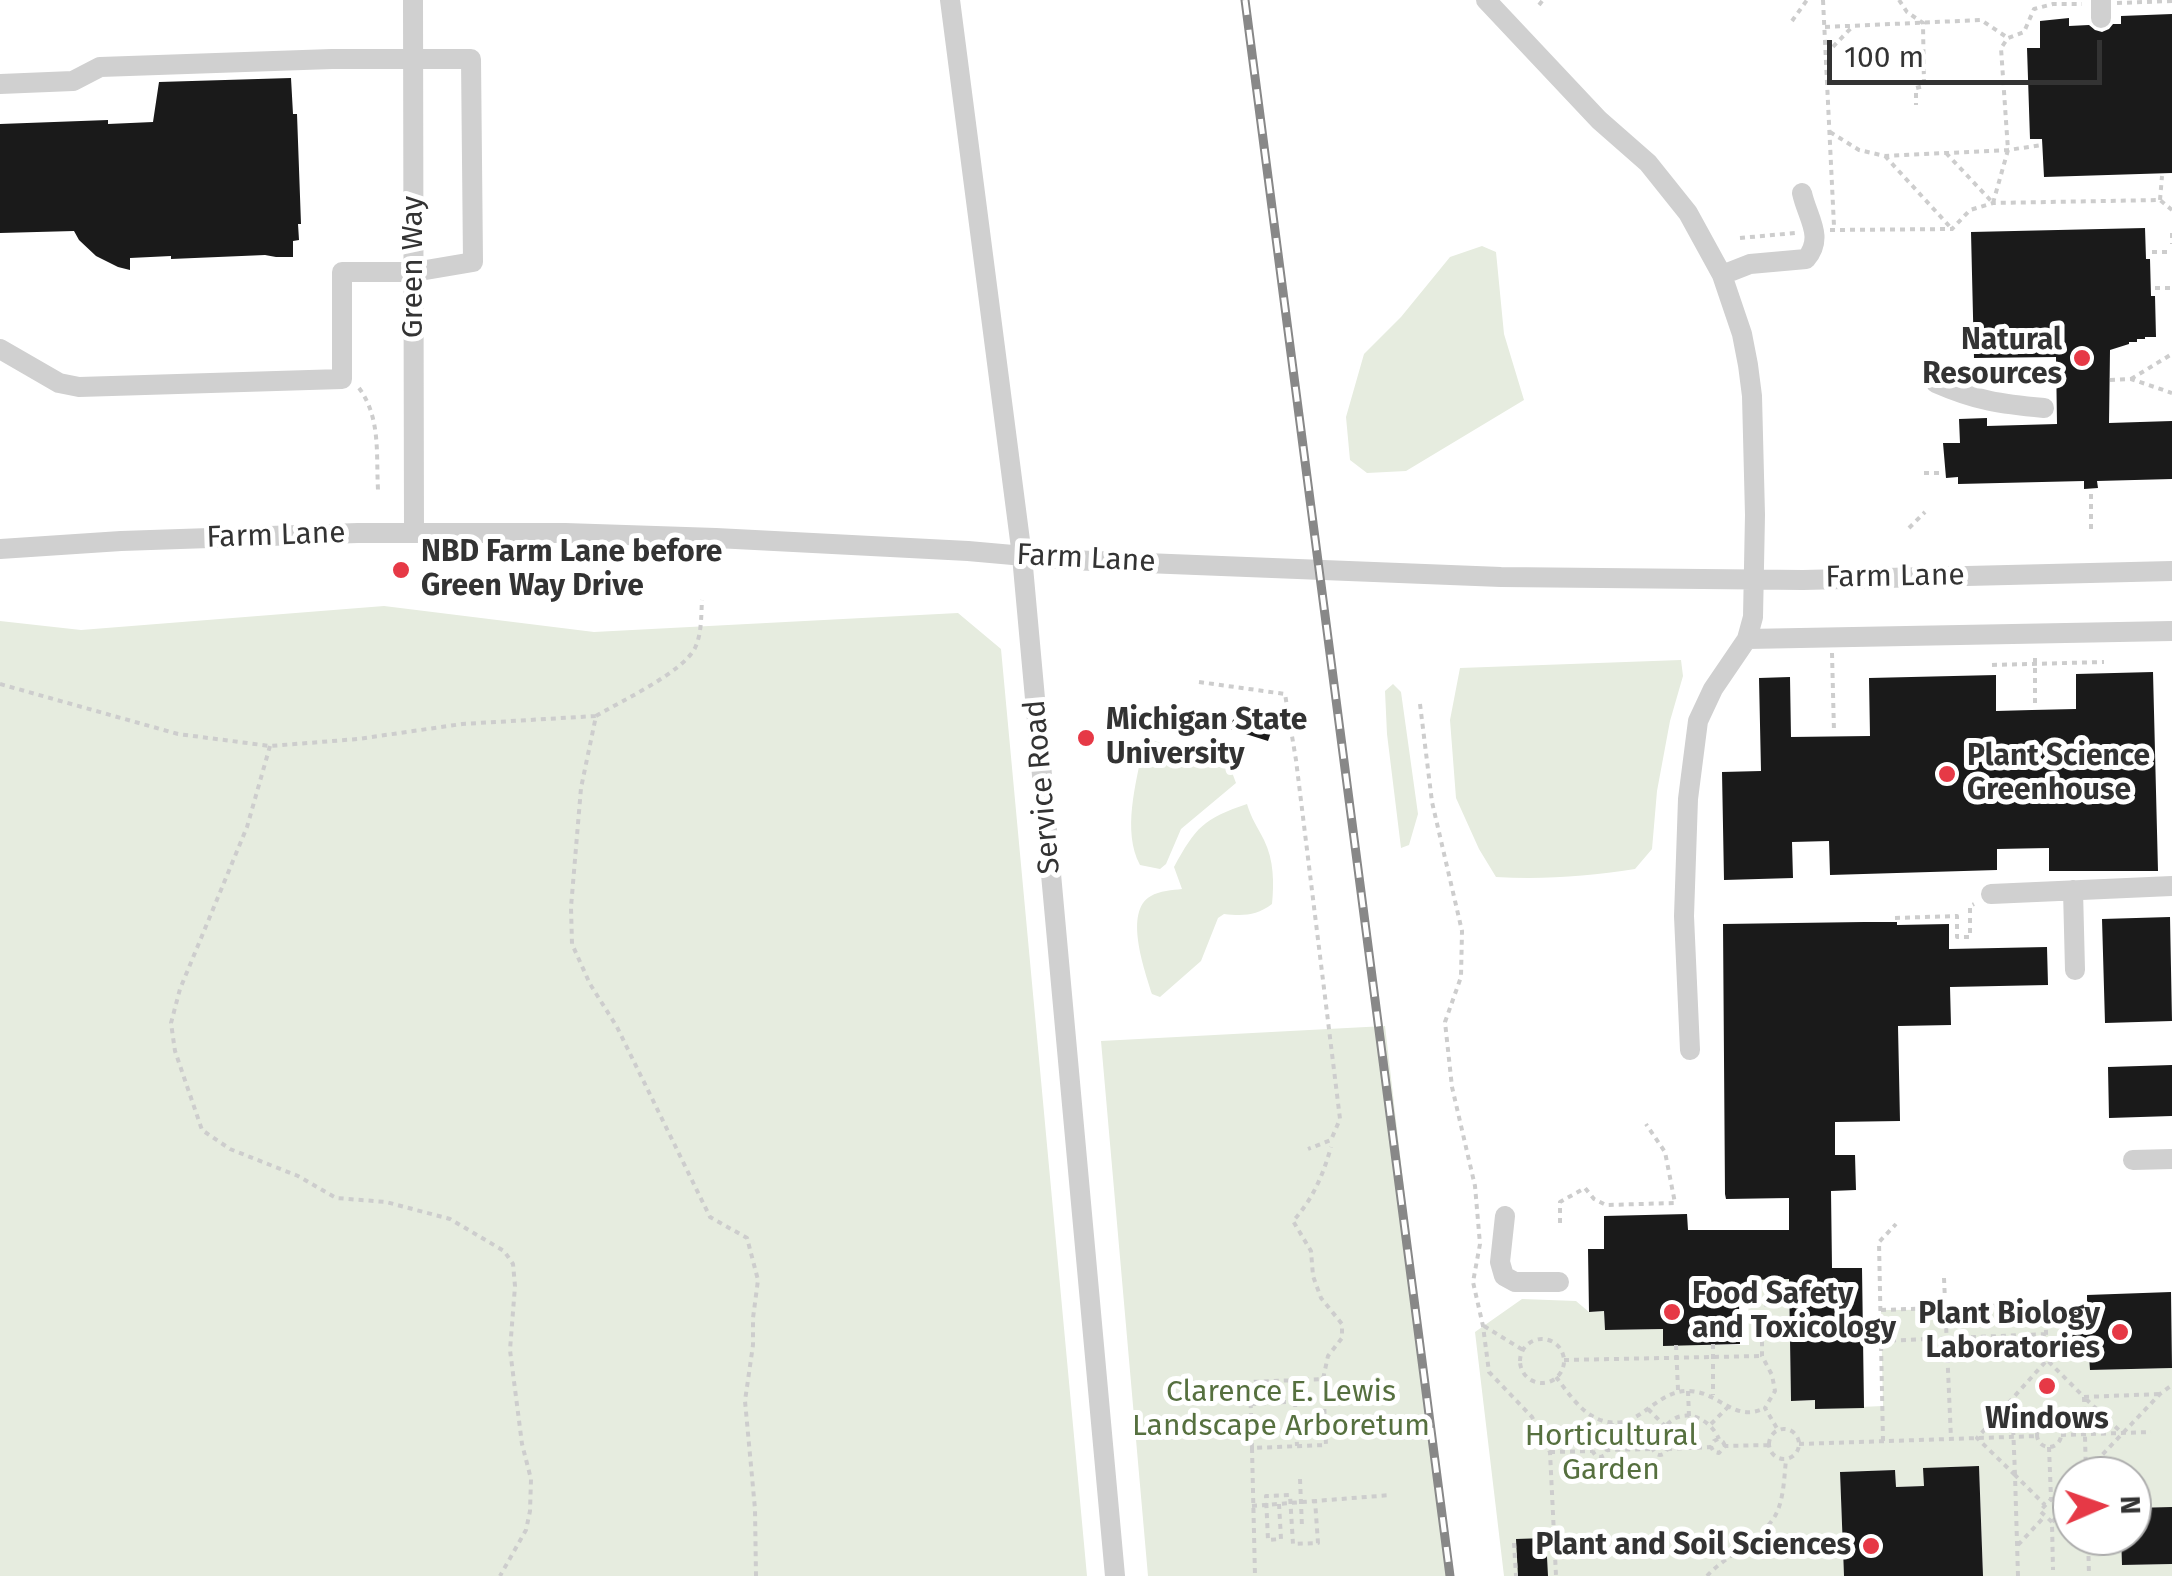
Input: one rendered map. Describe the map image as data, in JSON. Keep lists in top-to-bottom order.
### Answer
{
  "streets": {
    "street": ["Green Way", "Farm Lane", "Service Road"]
  },
  "crossings": [
    ["Green Way", "Farm Lane"],
    ["Farm Lane", "Service Road"]
  ],
  "parks": ["Clarence E. Lewis Landscape Arboretum", "Horticultural Garden"],
  "places": [
    "Natural Resources",
    "NBD Farm Lane before Green Way Drive",
    "Michigan State University",
    "Plant Science Greenhouse",
    "Food Safety and Toxicology",
    "Plant Biology Laboratories",
    "Windows",
    "Plant and Soil Sciences"
  ],
  "scale_bar": "100 m",
  "north": "right"
}
